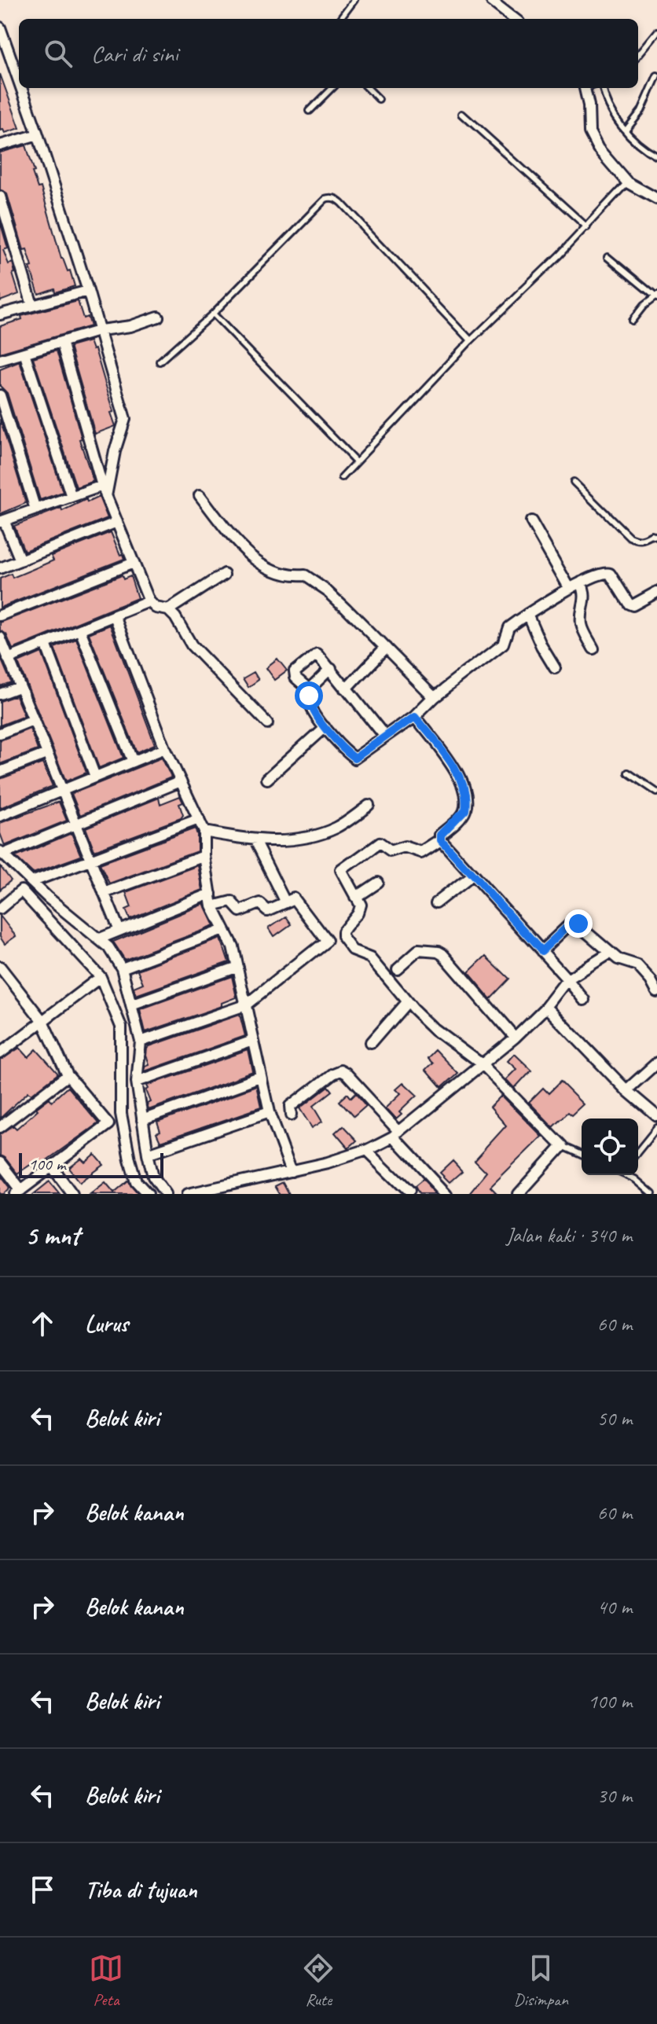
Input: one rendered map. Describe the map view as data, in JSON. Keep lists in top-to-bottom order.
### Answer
{
  "scale_bar": "100 m",
  "page": {
    "search": "Cari di sini",
    "scale": "100 m",
    "heading": ["5 mnt", "Jalan kaki · 340 m"],
    "list": [
      ["Lurus", "60 m"],
      ["Belok kiri", "50 m"],
      ["Belok kanan", "60 m"],
      ["Belok kanan", "40 m"],
      ["Belok kiri", "100 m"],
      ["Belok kiri", "30 m"],
      "Tiba di tujuan"
    ],
    "nav": ["Peta", "Rute", "Disimpan"]
  }
}
